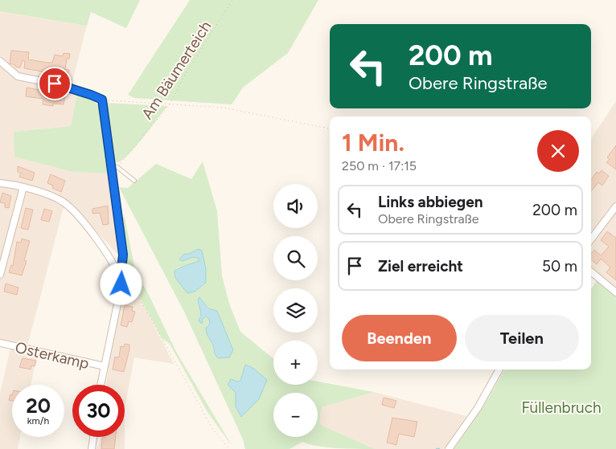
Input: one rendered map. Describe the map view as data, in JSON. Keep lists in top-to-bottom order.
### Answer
{
  "streets": {
    "street": ["Osterkamp"],
    "path": ["Am Bäumerteich"]
  },
  "parks": ["Füllenbruch"],
  "page": {
    "turn": ["200 m", "Obere Ringstraße"],
    "heading": ["1 Min.", "250 m · 17:15"],
    "map_buttons": ["+", "−"],
    "list": [
      {
        "name": "Links abbiegen",
        "note": "Obere Ringstraße",
        "value": "200 m"
      },
      {
        "name": "Ziel erreicht",
        "value": "50 m"
      }
    ],
    "buttons": ["Beenden", "Teilen"],
    "speed": "20 km/h",
    "limit": "30"
  }
}
